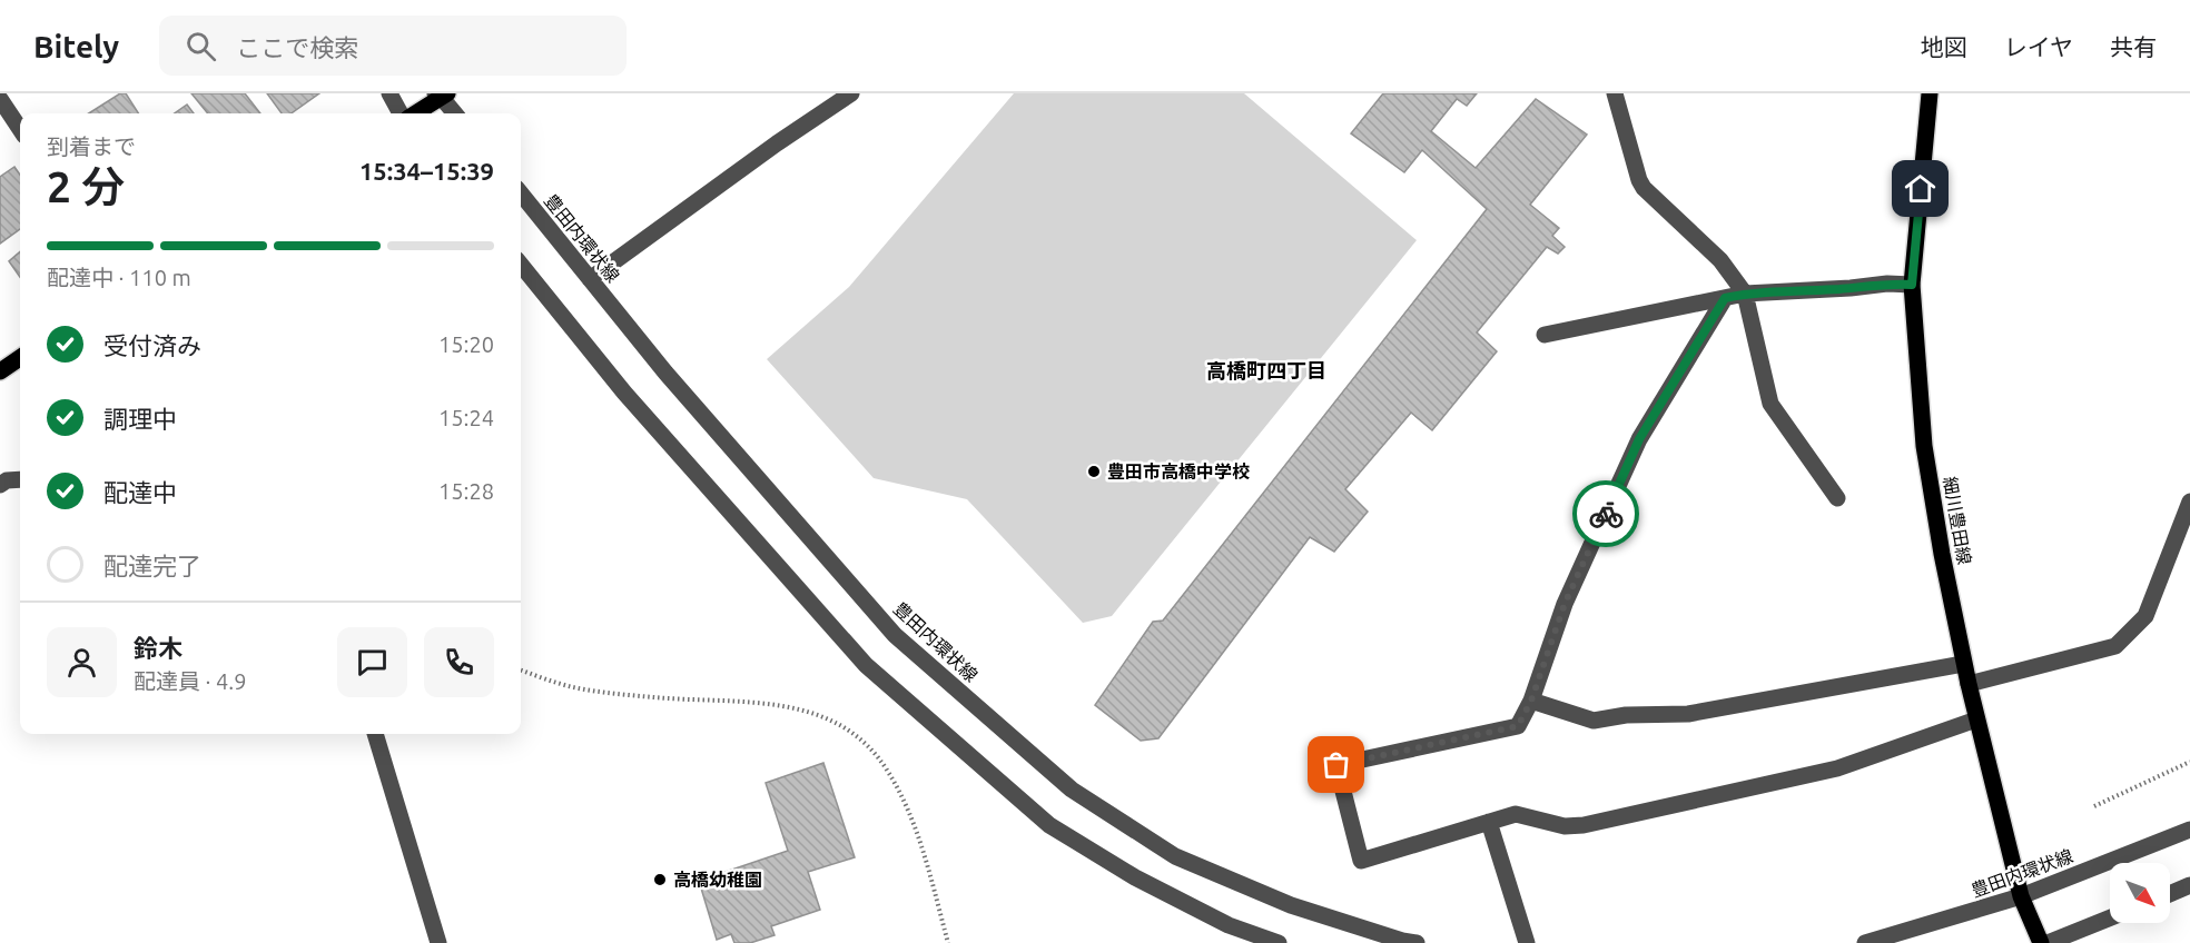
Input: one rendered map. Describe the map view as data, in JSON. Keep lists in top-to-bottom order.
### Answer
{
  "streets": {
    "main road": ["細川豊田線"],
    "street": ["豊田内環状線"]
  },
  "crossings": [
    ["豊田内環状線", "細川豊田線"]
  ],
  "districts": ["高橋町四丁目"],
  "places": ["豊田市高橋中学校", "高橋幼稚園"],
  "north": "bottom right",
  "page": {
    "header": "Bitely",
    "search": "ここで検索",
    "nav": ["地図", "レイヤ", "共有"],
    "heading": ["2 分", "到着まで", "15:34–15:39"],
    "panel": ["鈴木", "配達員 · 4.9"],
    "bar": "配達中 · 110 m",
    "list": [
      ["受付済み", "15:20"],
      ["調理中", "15:24"],
      ["配達中", "15:28"],
      "配達完了"
    ]
  }
}
